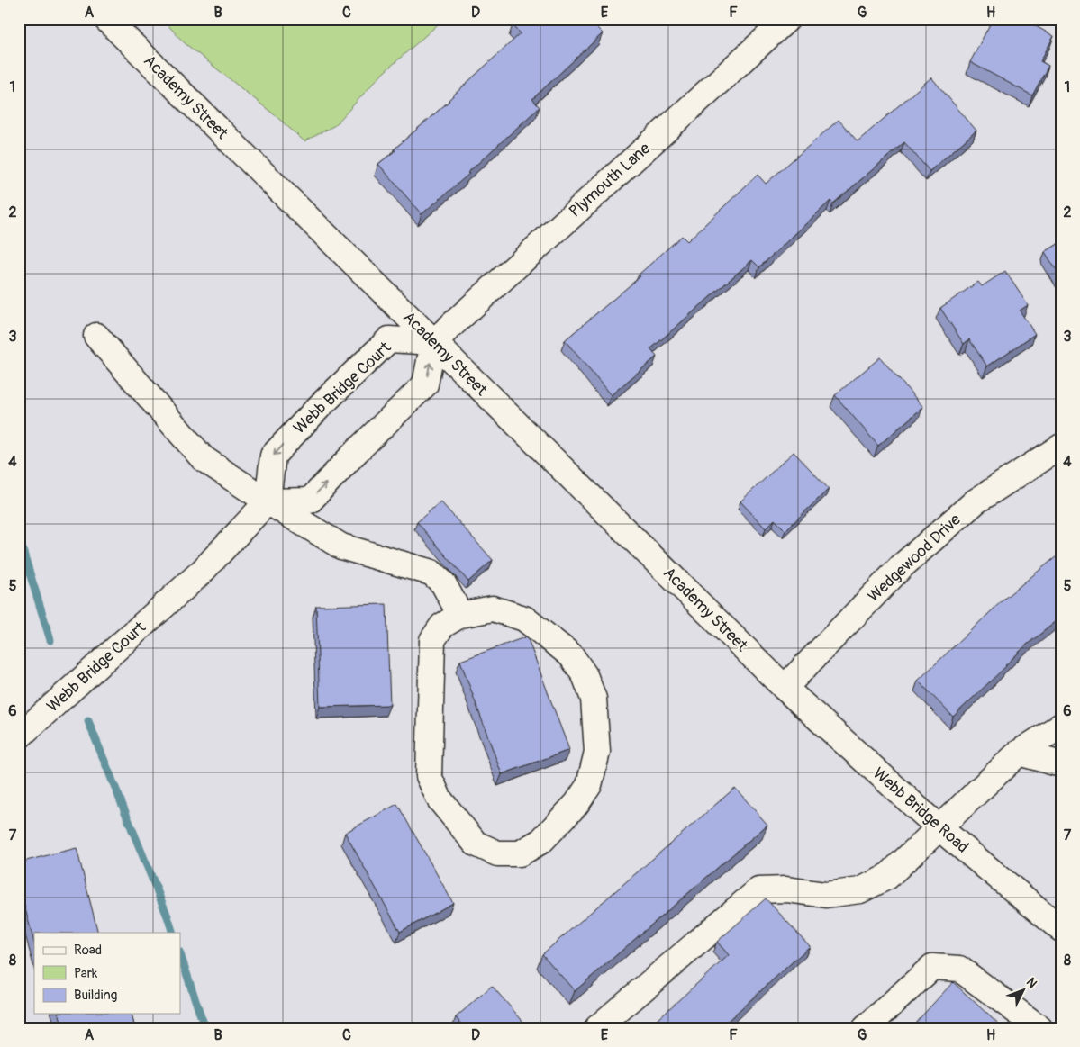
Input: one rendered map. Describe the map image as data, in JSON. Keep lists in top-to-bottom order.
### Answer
{
  "streets": {
    "street": [
      "Academy Street",
      "Plymouth Lane",
      "Webb Bridge Court",
      "Wedgewood Drive",
      "Webb Bridge Road"
    ]
  },
  "crossings": [
    ["Academy Street", "Plymouth Lane"],
    ["Academy Street", "Webb Bridge Court"],
    ["Academy Street", "Wedgewood Drive"],
    ["Academy Street", "Webb Bridge Road"],
    ["Plymouth Lane", "Webb Bridge Court"],
    ["Wedgewood Drive", "Webb Bridge Road"]
  ],
  "legend": ["Road", "Park", "Building"],
  "north": "top right",
  "grid": {
    "columns": [
      "A",
      "B",
      "C",
      "D",
      "E",
      "F",
      "G",
      "H"
    ],
    "rows": [
      "1",
      "2",
      "3",
      "4",
      "5",
      "6",
      "7",
      "8"
    ]
  }
}
